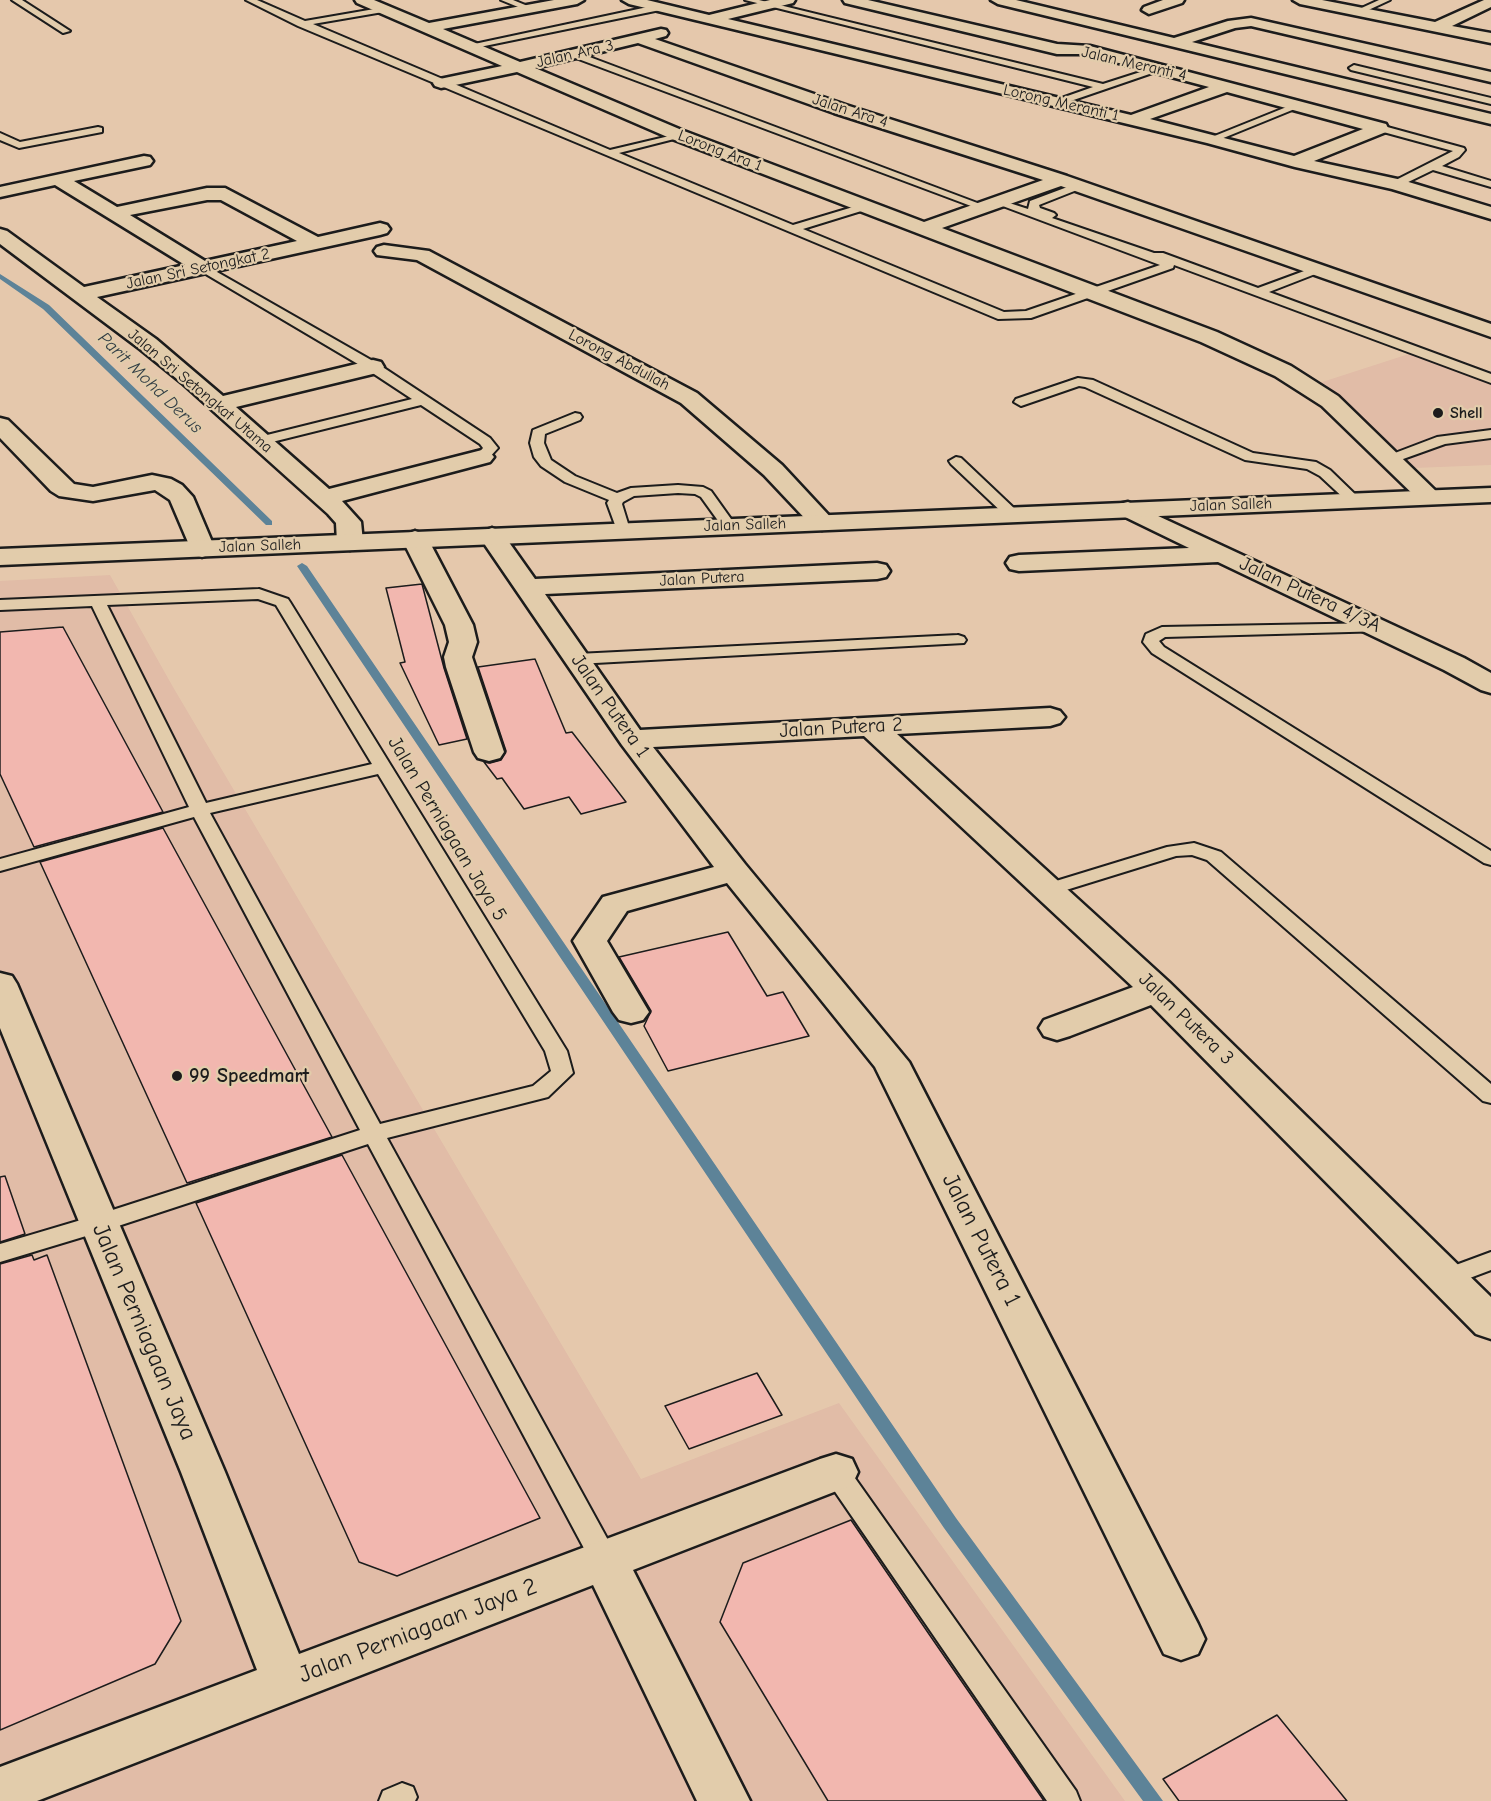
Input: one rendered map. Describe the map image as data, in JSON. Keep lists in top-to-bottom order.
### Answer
{
  "streets": {
    "street": [
      "Jalan Ara 3",
      "Jalan Meranti 4",
      "Lorong Meranti 1",
      "Jalan Ara 4",
      "Lorong Ara 1",
      "Jalan Sri Setongkat 2",
      "Lorong Abdullah",
      "Jalan Sri Setongkat Utama",
      "Jalan Salleh",
      "Jalan Putera",
      "Jalan Putera 4/3A",
      "Jalan Putera 1",
      "Jalan Putera 2",
      "Jalan Putera 3",
      "Jalan Perniagaan Jaya",
      "Jalan Perniagaan Jaya 2"
    ],
    "lane": ["Jalan Perniagaan Jaya 5"]
  },
  "crossings": [
    ["Jalan Ara 3", "Lorong Meranti 1"],
    ["Jalan Ara 3", "Jalan Ara 4"],
    ["Jalan Ara 3", "Lorong Ara 1"],
    ["Lorong Ara 1", "Jalan Salleh"],
    ["Jalan Sri Setongkat 2", "Jalan Sri Setongkat Utama"],
    ["Lorong Abdullah", "Jalan Salleh"],
    ["Jalan Sri Setongkat Utama", "Jalan Salleh"],
    ["Jalan Salleh", "Jalan Putera 4/3A"],
    ["Jalan Salleh", "Jalan Putera 1"],
    ["Jalan Putera", "Jalan Putera 1"],
    ["Jalan Putera 1", "Jalan Putera 2"],
    ["Jalan Putera 2", "Jalan Putera 3"],
    ["Jalan Perniagaan Jaya", "Jalan Perniagaan Jaya 2"]
  ],
  "water": ["Parit Mohd Derus"],
  "places": ["Shell", "99 Speedmart"]
}
